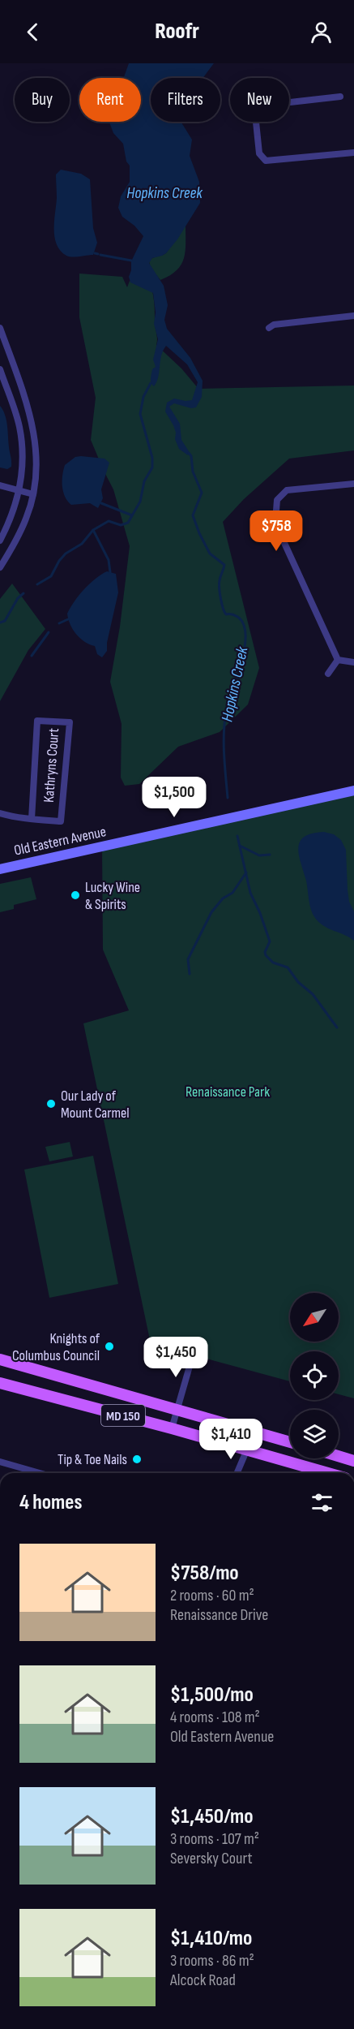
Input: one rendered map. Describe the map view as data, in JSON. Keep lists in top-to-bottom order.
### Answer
{
  "streets": {
    "main road": ["MD 150"],
    "street": ["Kathryns Court", "Old Eastern Avenue"]
  },
  "water": ["Hopkins Creek"],
  "parks": ["Renaissance Park"],
  "places": [
    "Lucky Wine & Spirits",
    "Our Lady of Mount Carmel",
    "Knights of Columbus Council",
    "Tip & Toe Nails"
  ],
  "north": "bottom left",
  "page": {
    "header": "Roofr",
    "chip": [
      "Buy",
      "Rent",
      "Filters",
      "New"
    ],
    "price": [
      "$758",
      "$1,500",
      "$1,450",
      "$1,410"
    ],
    "heading": "4 homes",
    "list": [
      {
        "name": "$758/mo",
        "note": "2 rooms · 60 m² · Renaissance Drive"
      },
      {
        "name": "$1,500/mo",
        "note": "4 rooms · 108 m² · Old Eastern Avenue"
      },
      {
        "name": "$1,450/mo",
        "note": "3 rooms · 107 m² · Seversky Court"
      },
      {
        "name": "$1,410/mo",
        "note": "3 rooms · 86 m² · Alcock Road"
      }
    ]
  }
}
